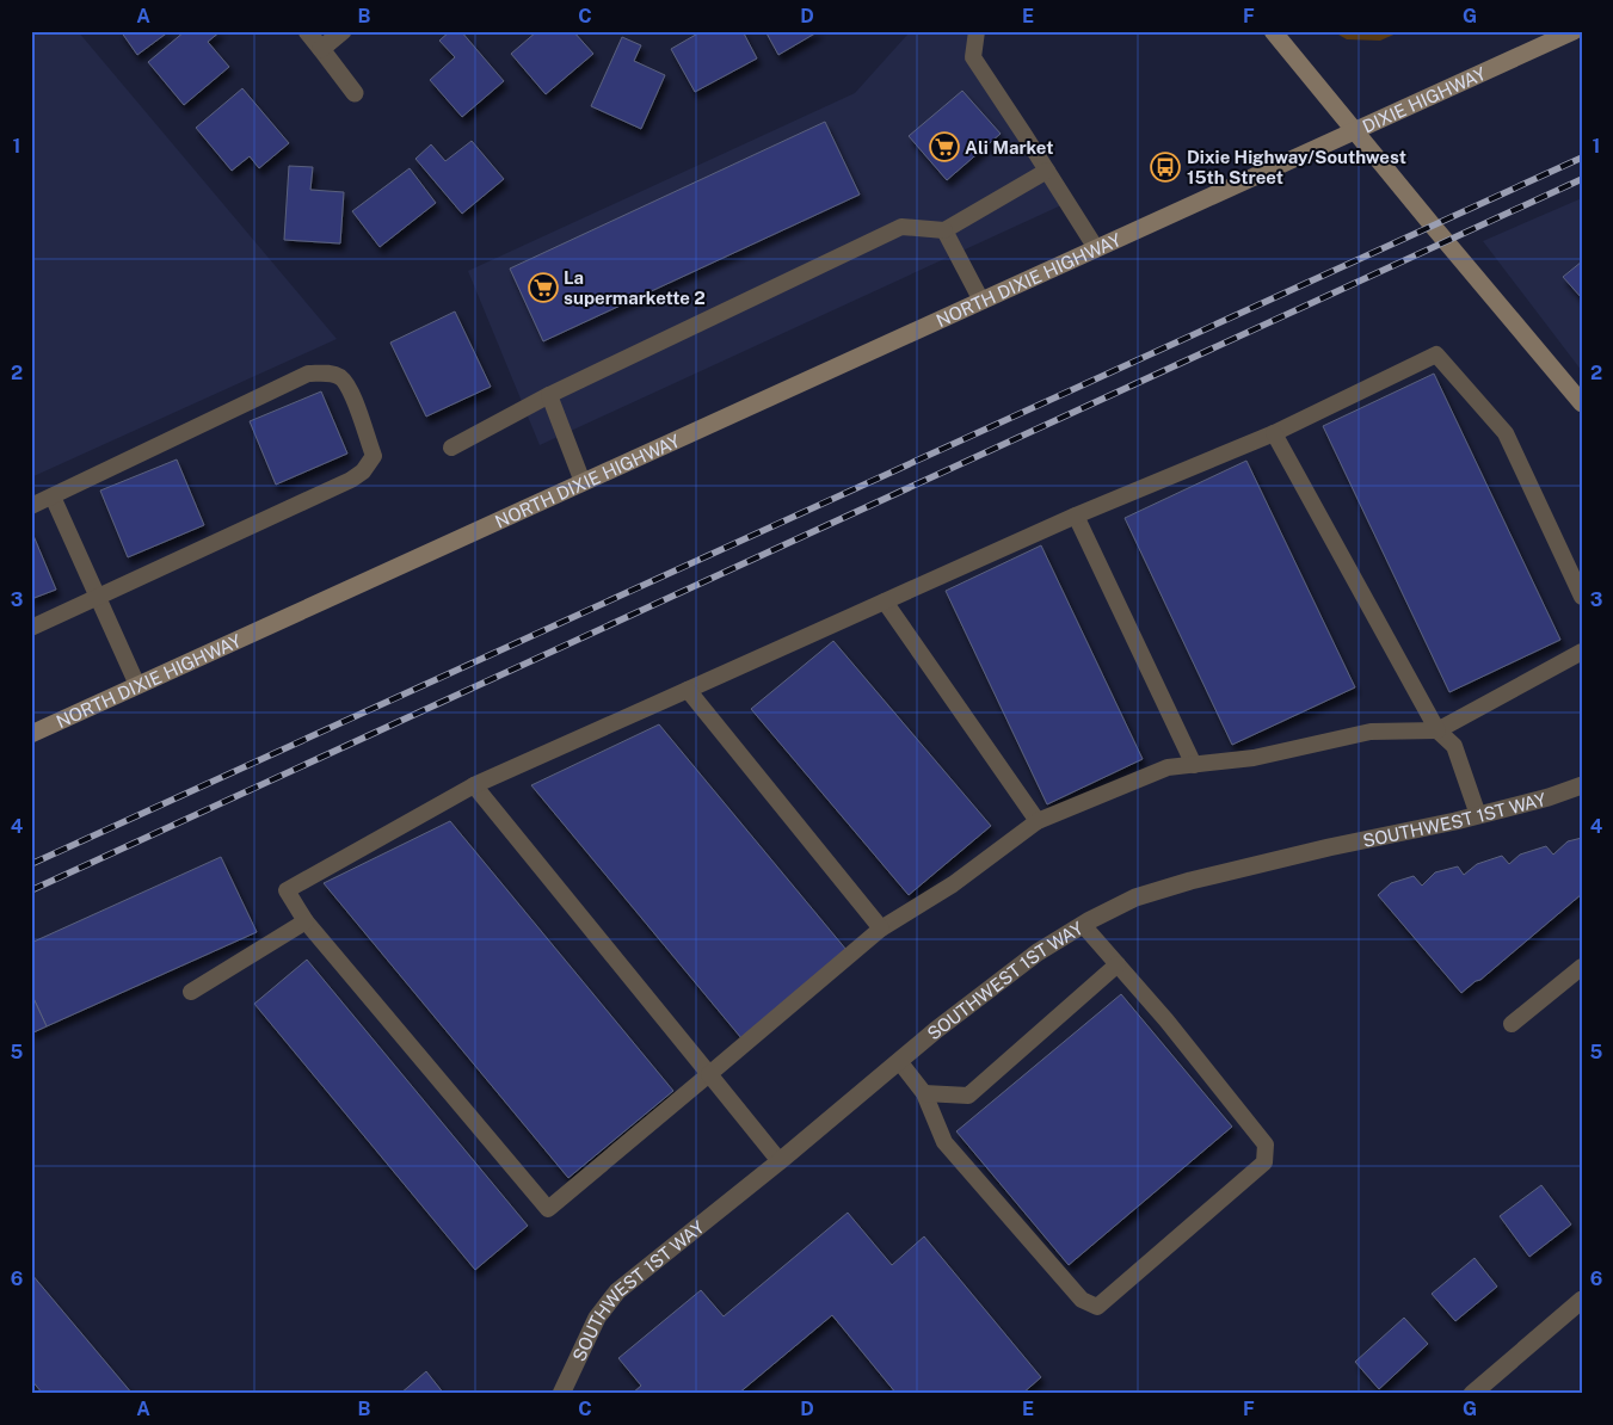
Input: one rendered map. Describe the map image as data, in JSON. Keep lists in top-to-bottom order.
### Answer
{
  "streets": {
    "main road": ["DIXIE HIGHWAY", "NORTH DIXIE HIGHWAY"],
    "street": ["SOUTHWEST 1ST WAY"]
  },
  "crossings": [
    ["DIXIE HIGHWAY", "NORTH DIXIE HIGHWAY"]
  ],
  "places": {
    "supermarket": ["Ali Market", "La supermarkette 2"],
    "bus stop": ["Dixie Highway/Southwest 15th Street"]
  },
  "grid": {
    "columns": [
      "A",
      "B",
      "C",
      "D",
      "E",
      "F",
      "G"
    ],
    "rows": [
      "1",
      "2",
      "3",
      "4",
      "5",
      "6"
    ]
  }
}
